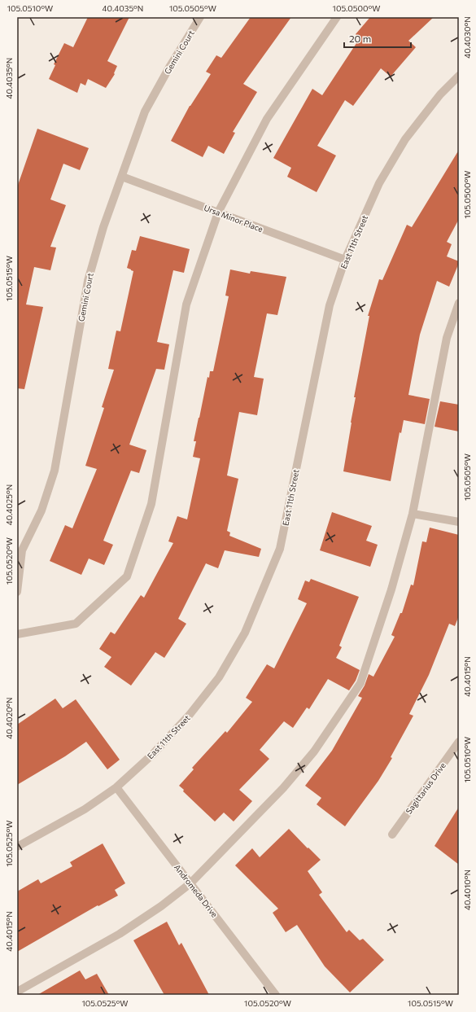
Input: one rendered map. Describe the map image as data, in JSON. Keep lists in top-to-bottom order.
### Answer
{
  "streets": {
    "street": [
      "Gemini Court",
      "Ursa Minor Place",
      "East 11th Street",
      "Sagittarius Drive",
      "Andromeda Drive"
    ]
  },
  "crossings": [
    ["Gemini Court", "Ursa Minor Place"],
    ["Ursa Minor Place", "East 11th Street"],
    ["East 11th Street", "Andromeda Drive"]
  ],
  "scale_bar": "20 m",
  "coordinates": [
    "105.0510°W",
    "40.4035°N",
    "105.0505°W",
    "105.0500°W",
    "40.4030°N",
    "105.0515°W",
    "40.4025°N",
    "105.0520°W",
    "40.4015°N",
    "40.4020°N",
    "105.0525°W",
    "40.4010°N"
  ]
}
